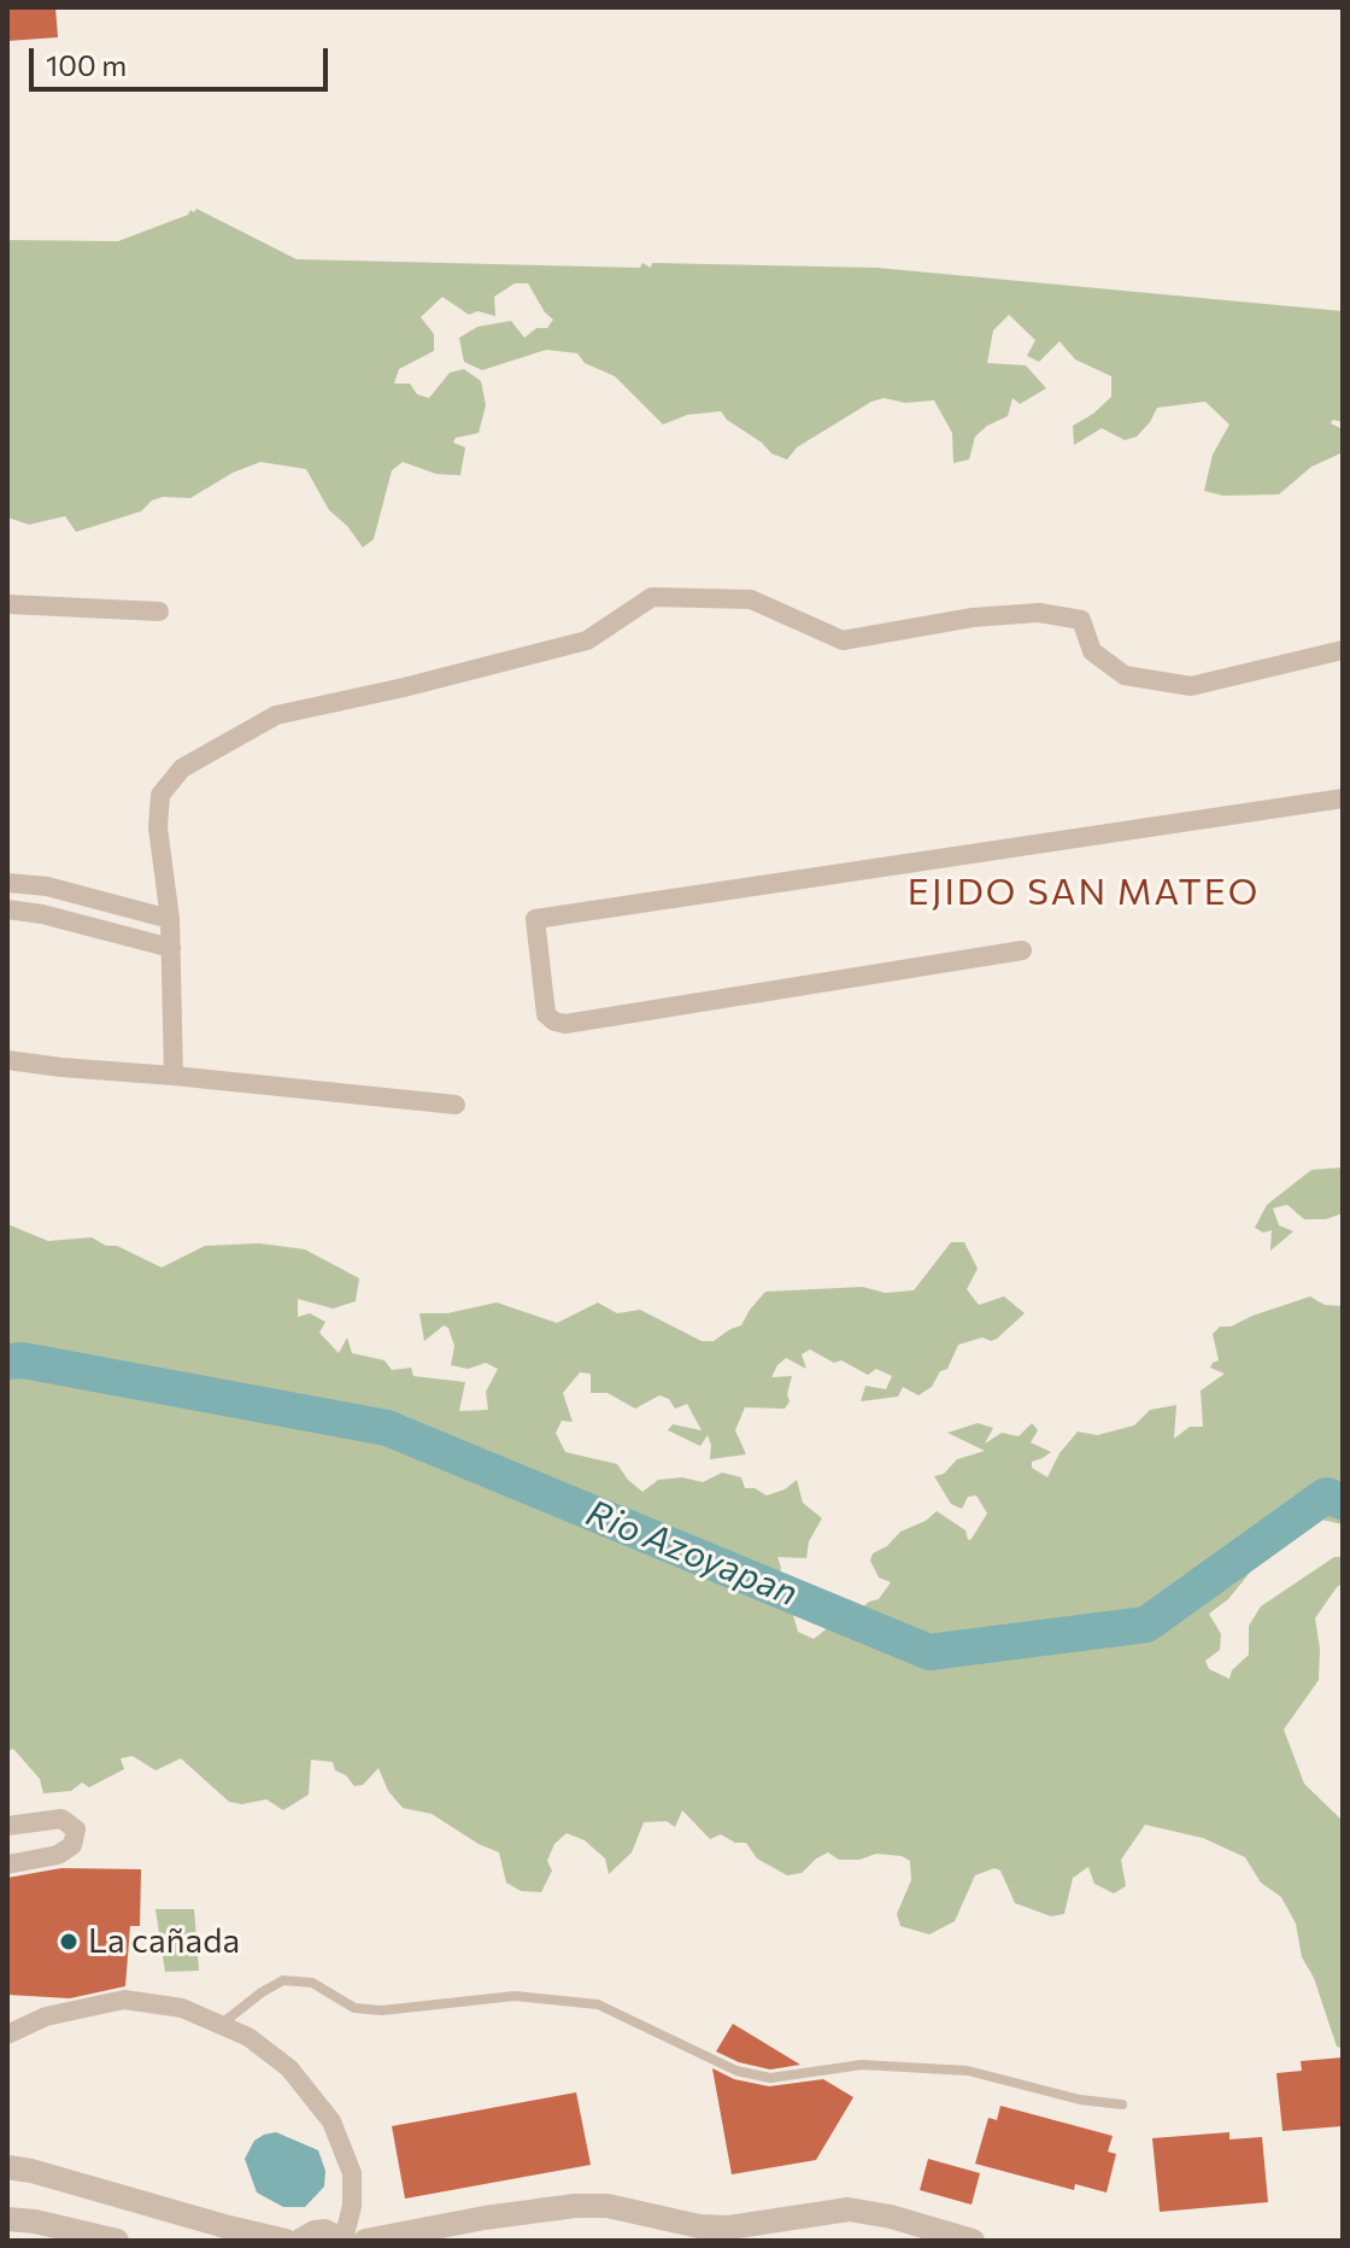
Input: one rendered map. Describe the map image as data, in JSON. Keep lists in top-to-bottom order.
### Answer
{
  "districts": ["EJIDO SAN MATEO"],
  "water": ["Rio Azoyapan"],
  "places": ["La cañada"],
  "scale_bar": "100 m"
}
